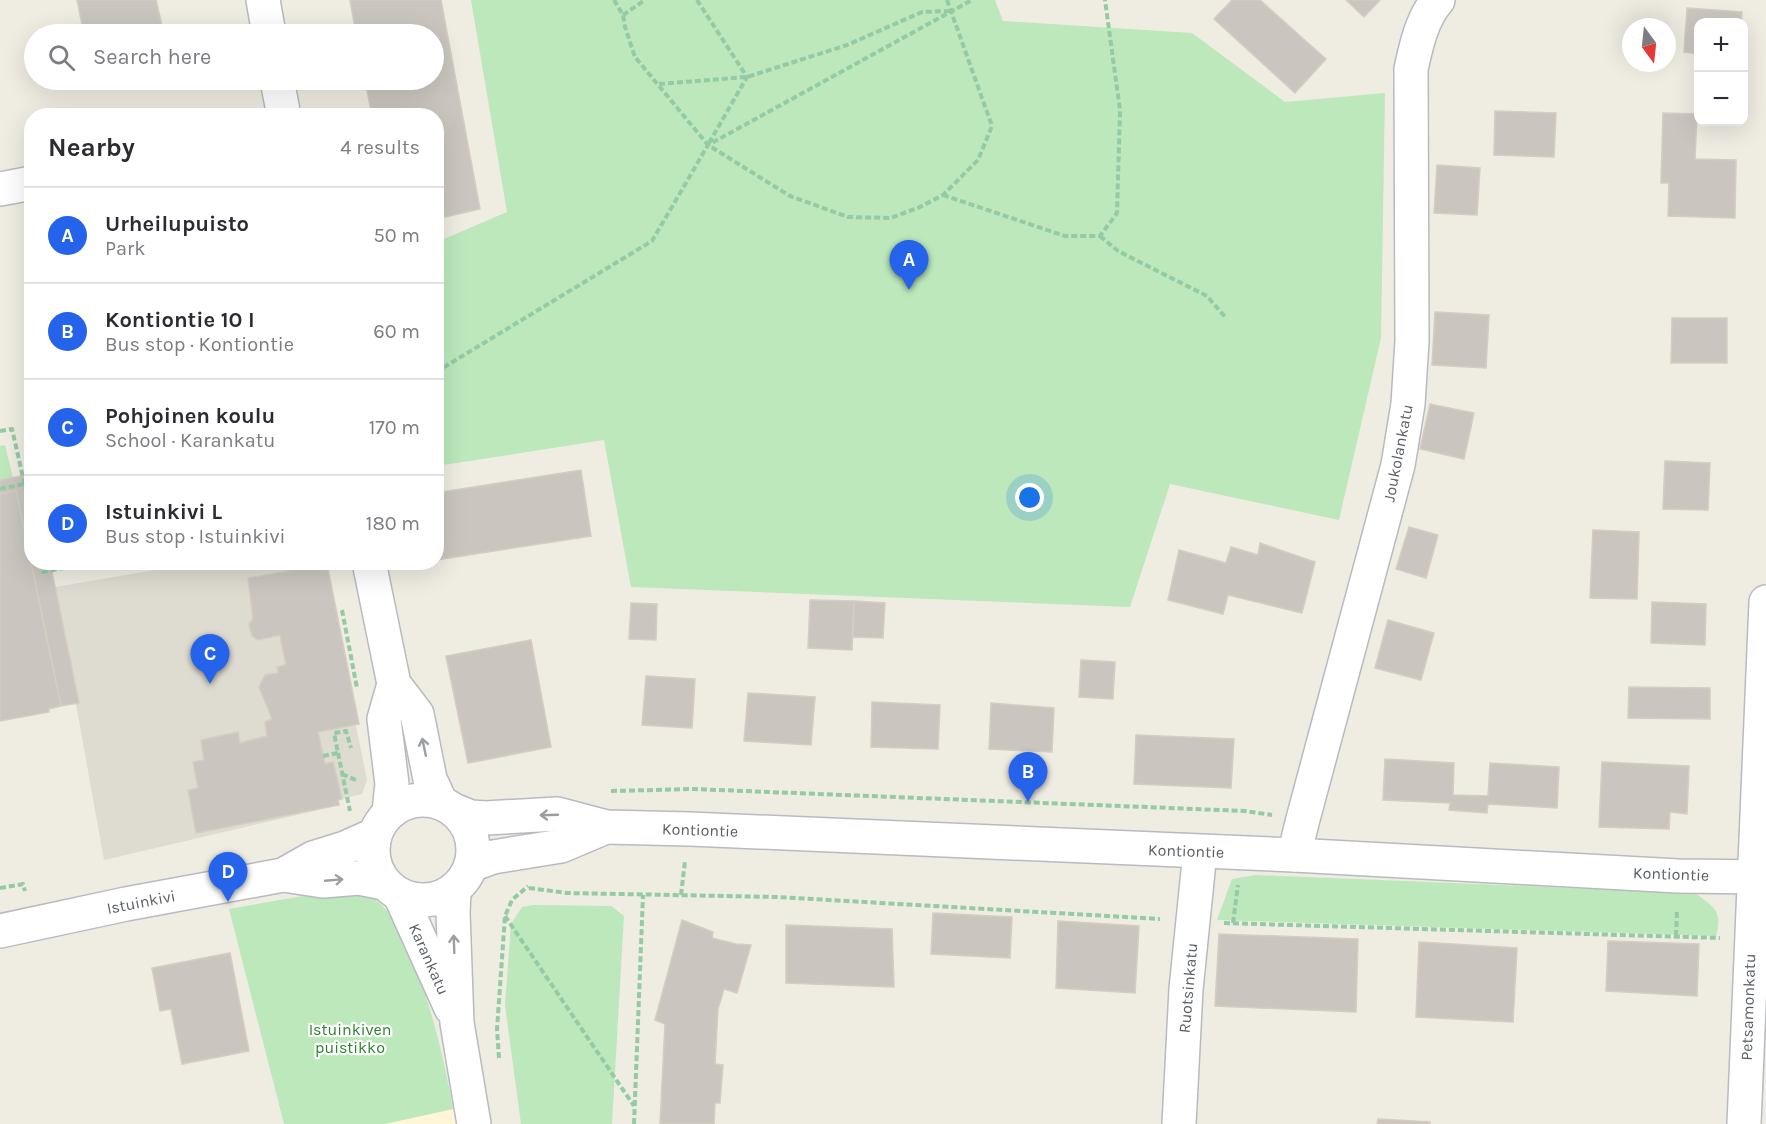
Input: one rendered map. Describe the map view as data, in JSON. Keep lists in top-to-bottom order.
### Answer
{
  "streets": {
    "street": [
      "Joukolankatu",
      "Kontiontie",
      "Istuinkivi",
      "Karankatu",
      "Ruotsinkatu",
      "Petsamonkatu"
    ]
  },
  "crossings": [
    ["Joukolankatu", "Kontiontie"],
    ["Kontiontie", "Istuinkivi"],
    ["Kontiontie", "Karankatu"],
    ["Kontiontie", "Ruotsinkatu"],
    ["Kontiontie", "Petsamonkatu"],
    ["Istuinkivi", "Karankatu"]
  ],
  "one_way": ["Karankatu"],
  "parks": ["Istuinkiven puistikko"],
  "north": "bottom",
  "page": {
    "map_buttons": ["+", "−"],
    "search": "Search here",
    "heading": ["Nearby", "4 results"],
    "list": [
      {
        "mark": "A",
        "name": "Urheilupuisto",
        "note": "Park",
        "value": "50 m"
      },
      {
        "mark": "B",
        "name": "Kontiontie 10 I",
        "note": "Bus stop · Kontiontie",
        "value": "60 m"
      },
      {
        "mark": "C",
        "name": "Pohjoinen koulu",
        "note": "School · Karankatu",
        "value": "170 m"
      },
      {
        "mark": "D",
        "name": "Istuinkivi L",
        "note": "Bus stop · Istuinkivi",
        "value": "180 m"
      }
    ],
    "pins": [
      "A",
      "C",
      "B",
      "D"
    ]
  }
}
